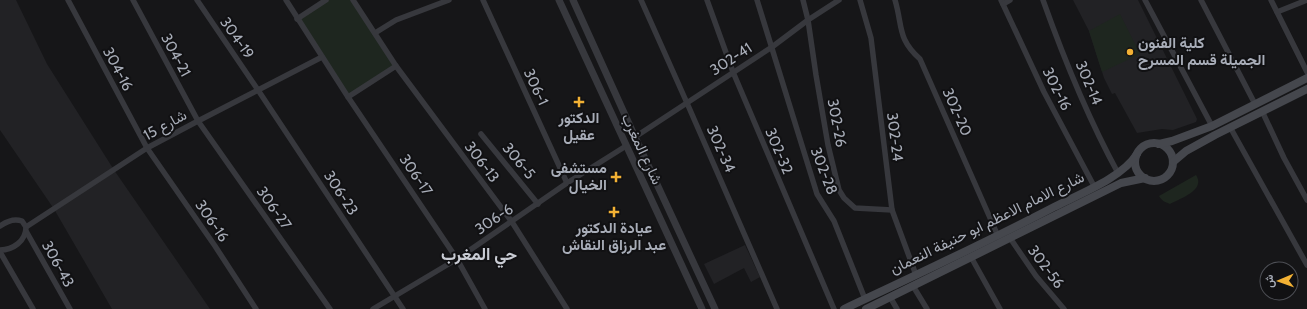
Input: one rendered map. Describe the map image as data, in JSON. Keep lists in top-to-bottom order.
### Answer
{
  "streets": {
    "main road": ["شارع الامام الاعظم ابو حنيفة النعمان"],
    "street": [
      "304-19",
      "304-21",
      "302-41",
      "304-16",
      "302-14",
      "306-1",
      "302-16",
      "302-20",
      "302-26",
      "شارع 15",
      "302-24",
      "شارع المغرب",
      "302-34",
      "302-32",
      "306-5",
      "306-13",
      "302-28",
      "306-17",
      "306-23",
      "306-27",
      "306-6",
      "306-16",
      "306-43",
      "302-56"
    ]
  },
  "crossings": [
    ["304-19", "شارع 15"],
    ["304-19", "306-23"],
    ["304-21", "شارع 15"],
    ["304-21", "306-27"],
    ["302-41", "302-26"],
    ["302-41", "شارع المغرب"],
    ["302-41", "302-34"],
    ["302-41", "302-32"],
    ["302-41", "302-28"],
    ["304-16", "شارع 15"],
    ["304-16", "306-16"],
    ["302-14", "شارع الامام الاعظم ابو حنيفة النعمان"],
    ["306-1", "306-6"],
    ["302-16", "شارع الامام الاعظم ابو حنيفة النعمان"],
    ["302-20", "شارع الامام الاعظم ابو حنيفة النعمان"],
    ["302-26", "302-24"],
    ["شارع 15", "306-17"],
    ["شارع 15", "306-23"],
    ["شارع 15", "306-27"],
    ["شارع 15", "306-16"],
    ["شارع 15", "306-43"],
    ["302-24", "شارع الامام الاعظم ابو حنيفة النعمان"],
    ["شارع المغرب", "306-6"],
    ["306-5", "306-6"],
    ["306-13", "306-6"],
    ["302-28", "شارع الامام الاعظم ابو حنيفة النعمان"],
    ["306-17", "306-6"],
    ["306-23", "306-6"],
    ["شارع الامام الاعظم ابو حنيفة النعمان", "302-56"]
  ],
  "districts": ["حي المغرب"],
  "places": {
    "other": ["كلية الفنون الجميلة قسم المسرح"],
    "health": ["الدكتور عقيل", "مستشفى الخيال", "عيادة الدكتور عبد الرزاق النقاش"]
  },
  "north": "left"
}
